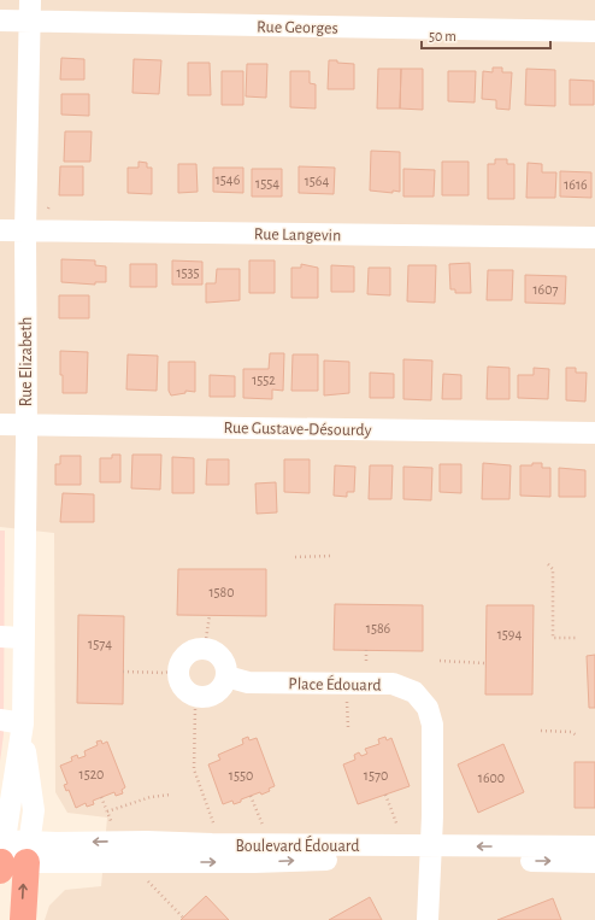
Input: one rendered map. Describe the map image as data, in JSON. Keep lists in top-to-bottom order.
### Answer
{
  "streets": {
    "street": [
      "Rue Georges",
      "Rue Langevin",
      "Rue Elizabeth",
      "Rue Gustave-Désourdy",
      "Place Édouard",
      "Boulevard Édouard"
    ]
  },
  "crossings": [
    ["Rue Georges", "Rue Elizabeth"],
    ["Rue Langevin", "Rue Elizabeth"],
    ["Rue Elizabeth", "Rue Gustave-Désourdy"],
    ["Rue Elizabeth", "Boulevard Édouard"],
    ["Place Édouard", "Boulevard Édouard"]
  ],
  "house_numbers": [
    "1546",
    "1564",
    "1554",
    "1616",
    "1535",
    "1607",
    "1552",
    "1580",
    "1586",
    "1594",
    "1574",
    "1520",
    "1550",
    "1570",
    "1600"
  ],
  "scale_bar": "50 m"
}
